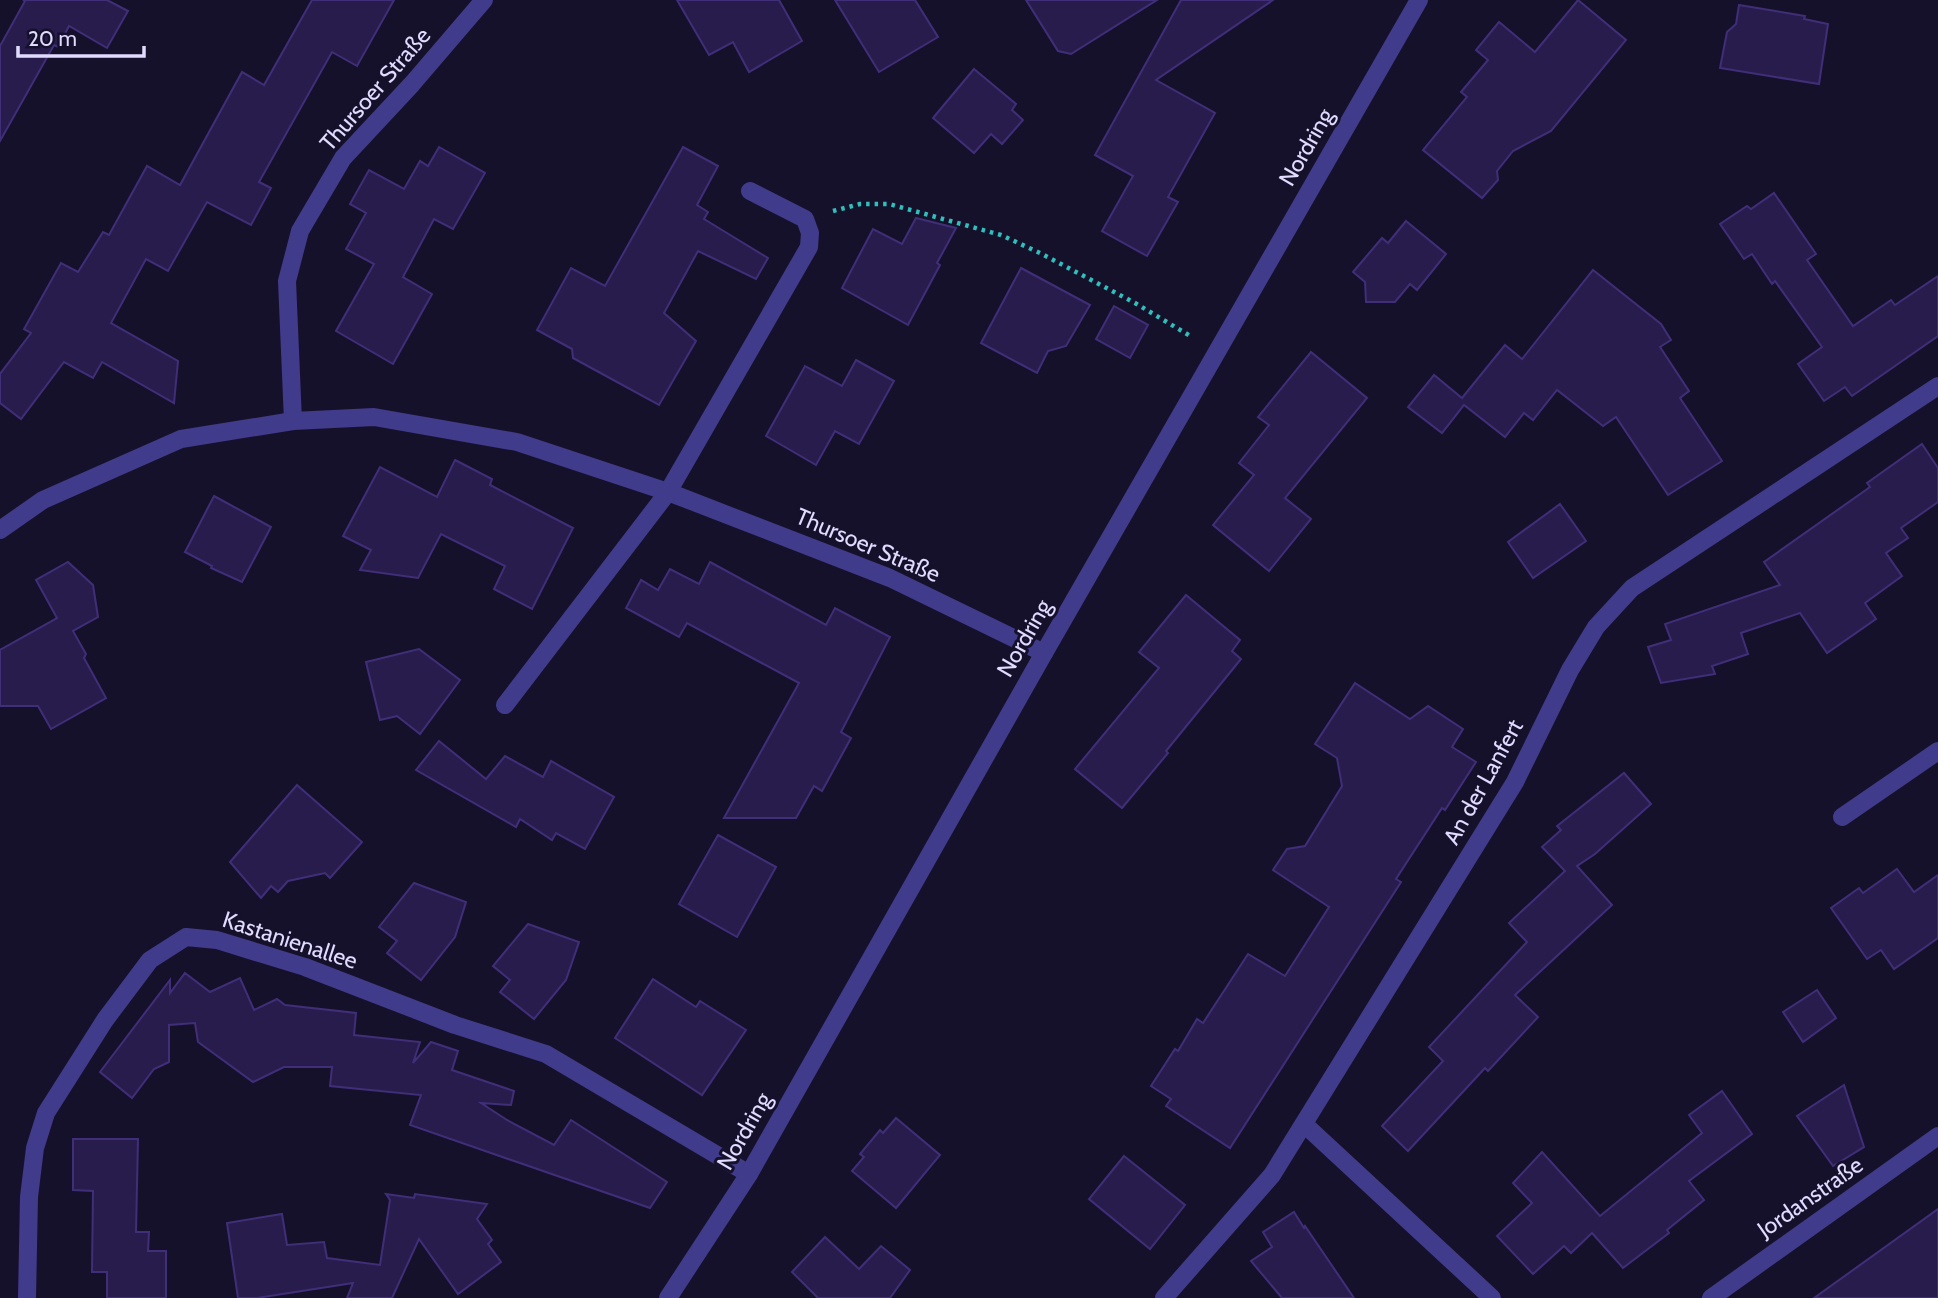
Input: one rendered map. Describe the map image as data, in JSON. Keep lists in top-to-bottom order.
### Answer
{
  "streets": {
    "street": [
      "Thursoer Straße",
      "Nordring",
      "An der Lanfert",
      "Kastanienallee",
      "Jordanstraße"
    ]
  },
  "crossings": [
    ["Thursoer Straße", "Nordring"],
    ["Nordring", "Kastanienallee"]
  ],
  "scale_bar": "20 m"
}
